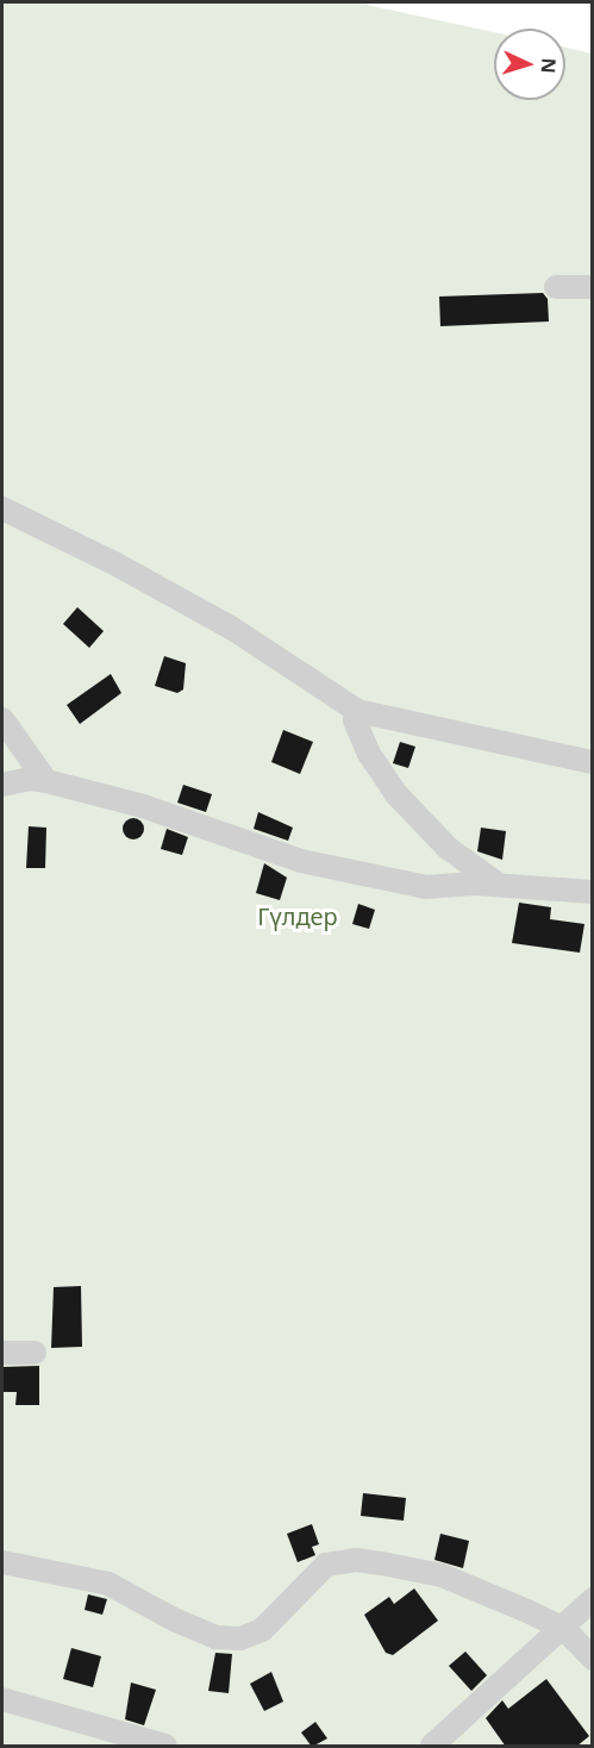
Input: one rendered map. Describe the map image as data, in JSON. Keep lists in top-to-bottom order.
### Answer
{
  "parks": ["Гүлдер"],
  "north": "right"
}
